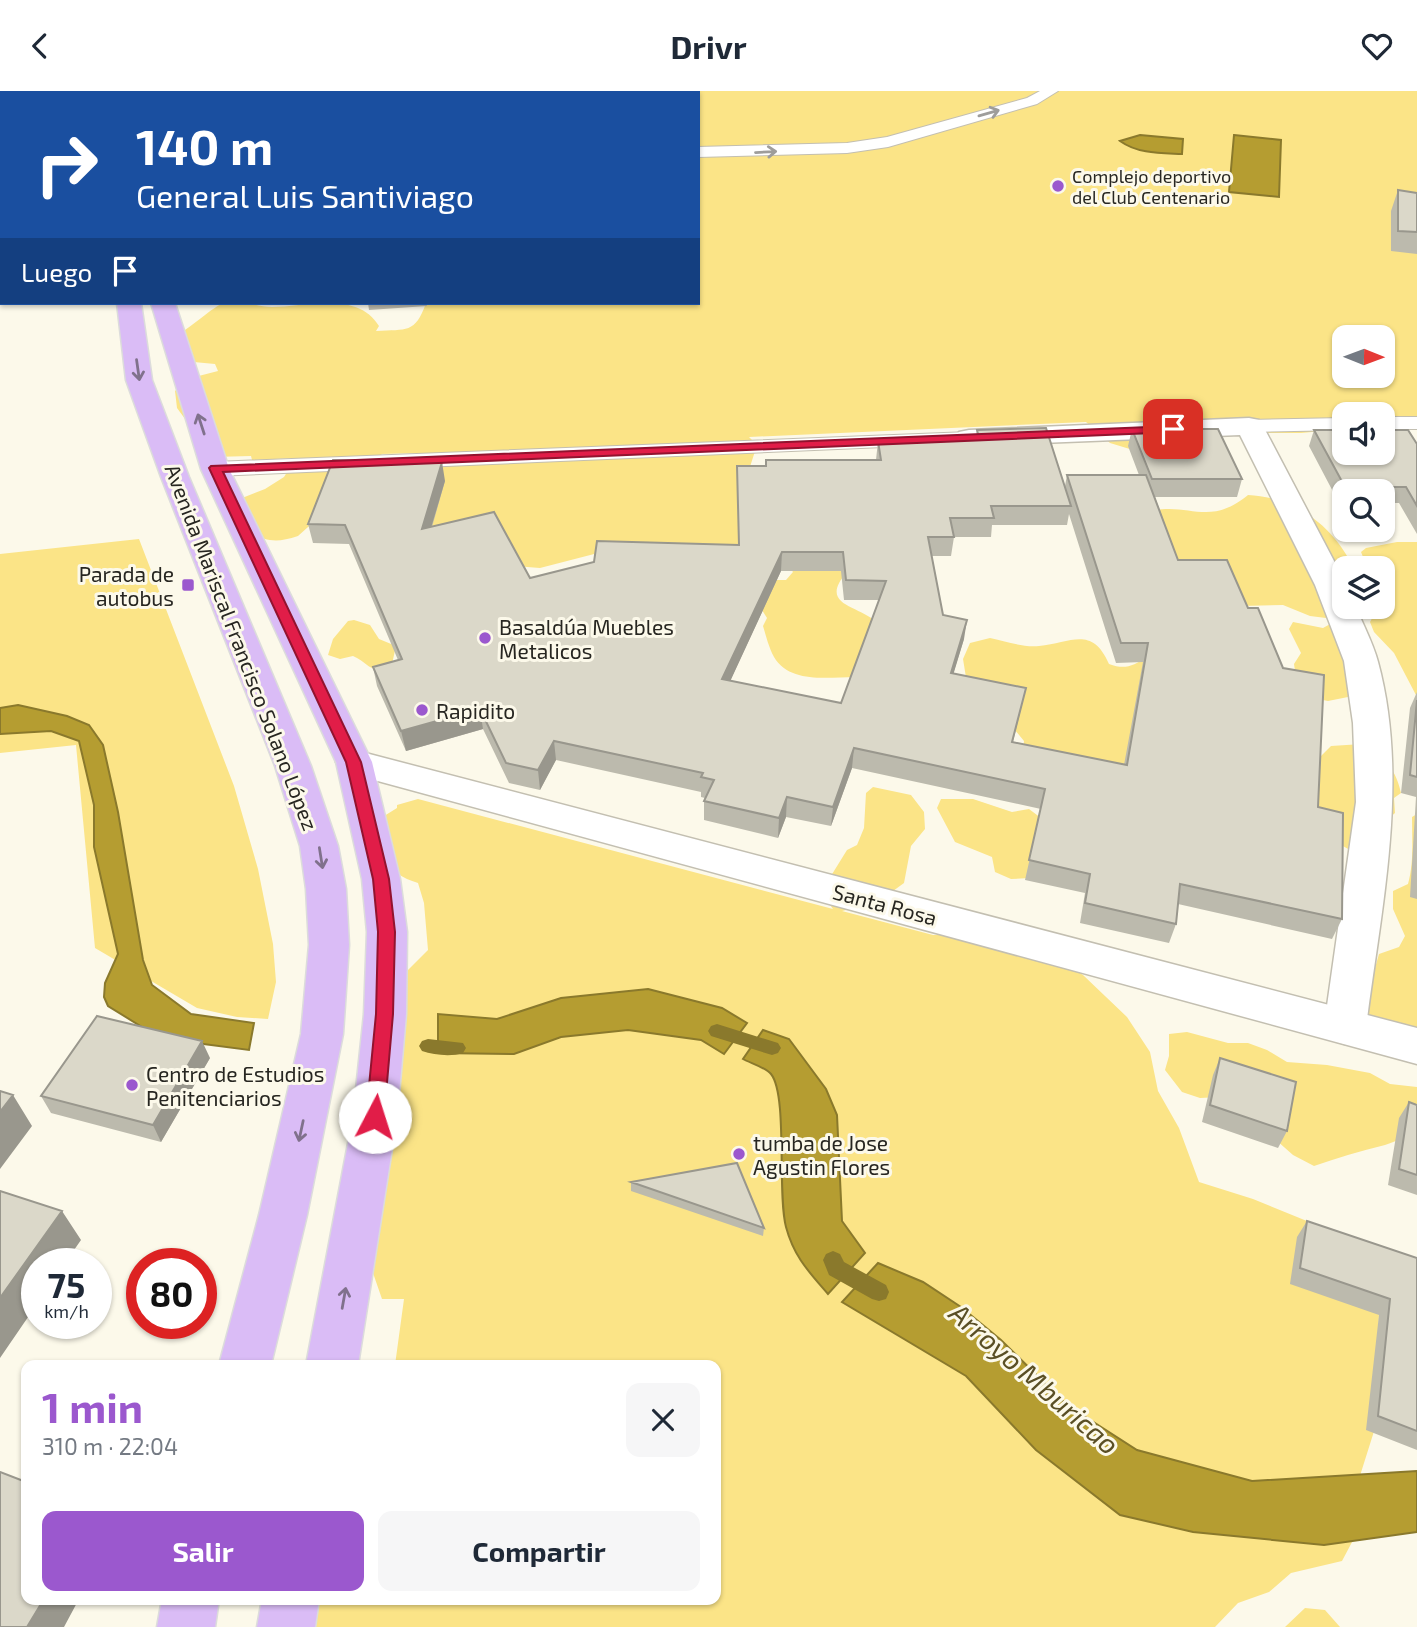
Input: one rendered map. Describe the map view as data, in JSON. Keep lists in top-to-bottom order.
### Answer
{
  "streets": {
    "highway": ["Avenida Mariscal Francisco Solano López"],
    "street": ["Santa Rosa"]
  },
  "crossings": [
    ["Avenida Mariscal Francisco Solano López", "Santa Rosa"]
  ],
  "water": ["Arroyo Mburicao"],
  "places": {
    "other": [
      "Complejo deportivo del Club Centenario",
      "Basaldúa Muebles Metalicos",
      "Rapidito",
      "Centro de Estudios Penitenciarios",
      "tumba de Jose Agustin Flores"
    ],
    "transit": ["Parada de autobus"]
  },
  "north": "right",
  "page": {
    "header": "Drivr",
    "turn": ["140 m", "General Luis Santiviago"],
    "then": "Luego",
    "speed": "75 km/h",
    "limit": "80",
    "heading": ["1 min", "310 m · 22:04"],
    "buttons": ["Salir", "Compartir"]
  }
}
